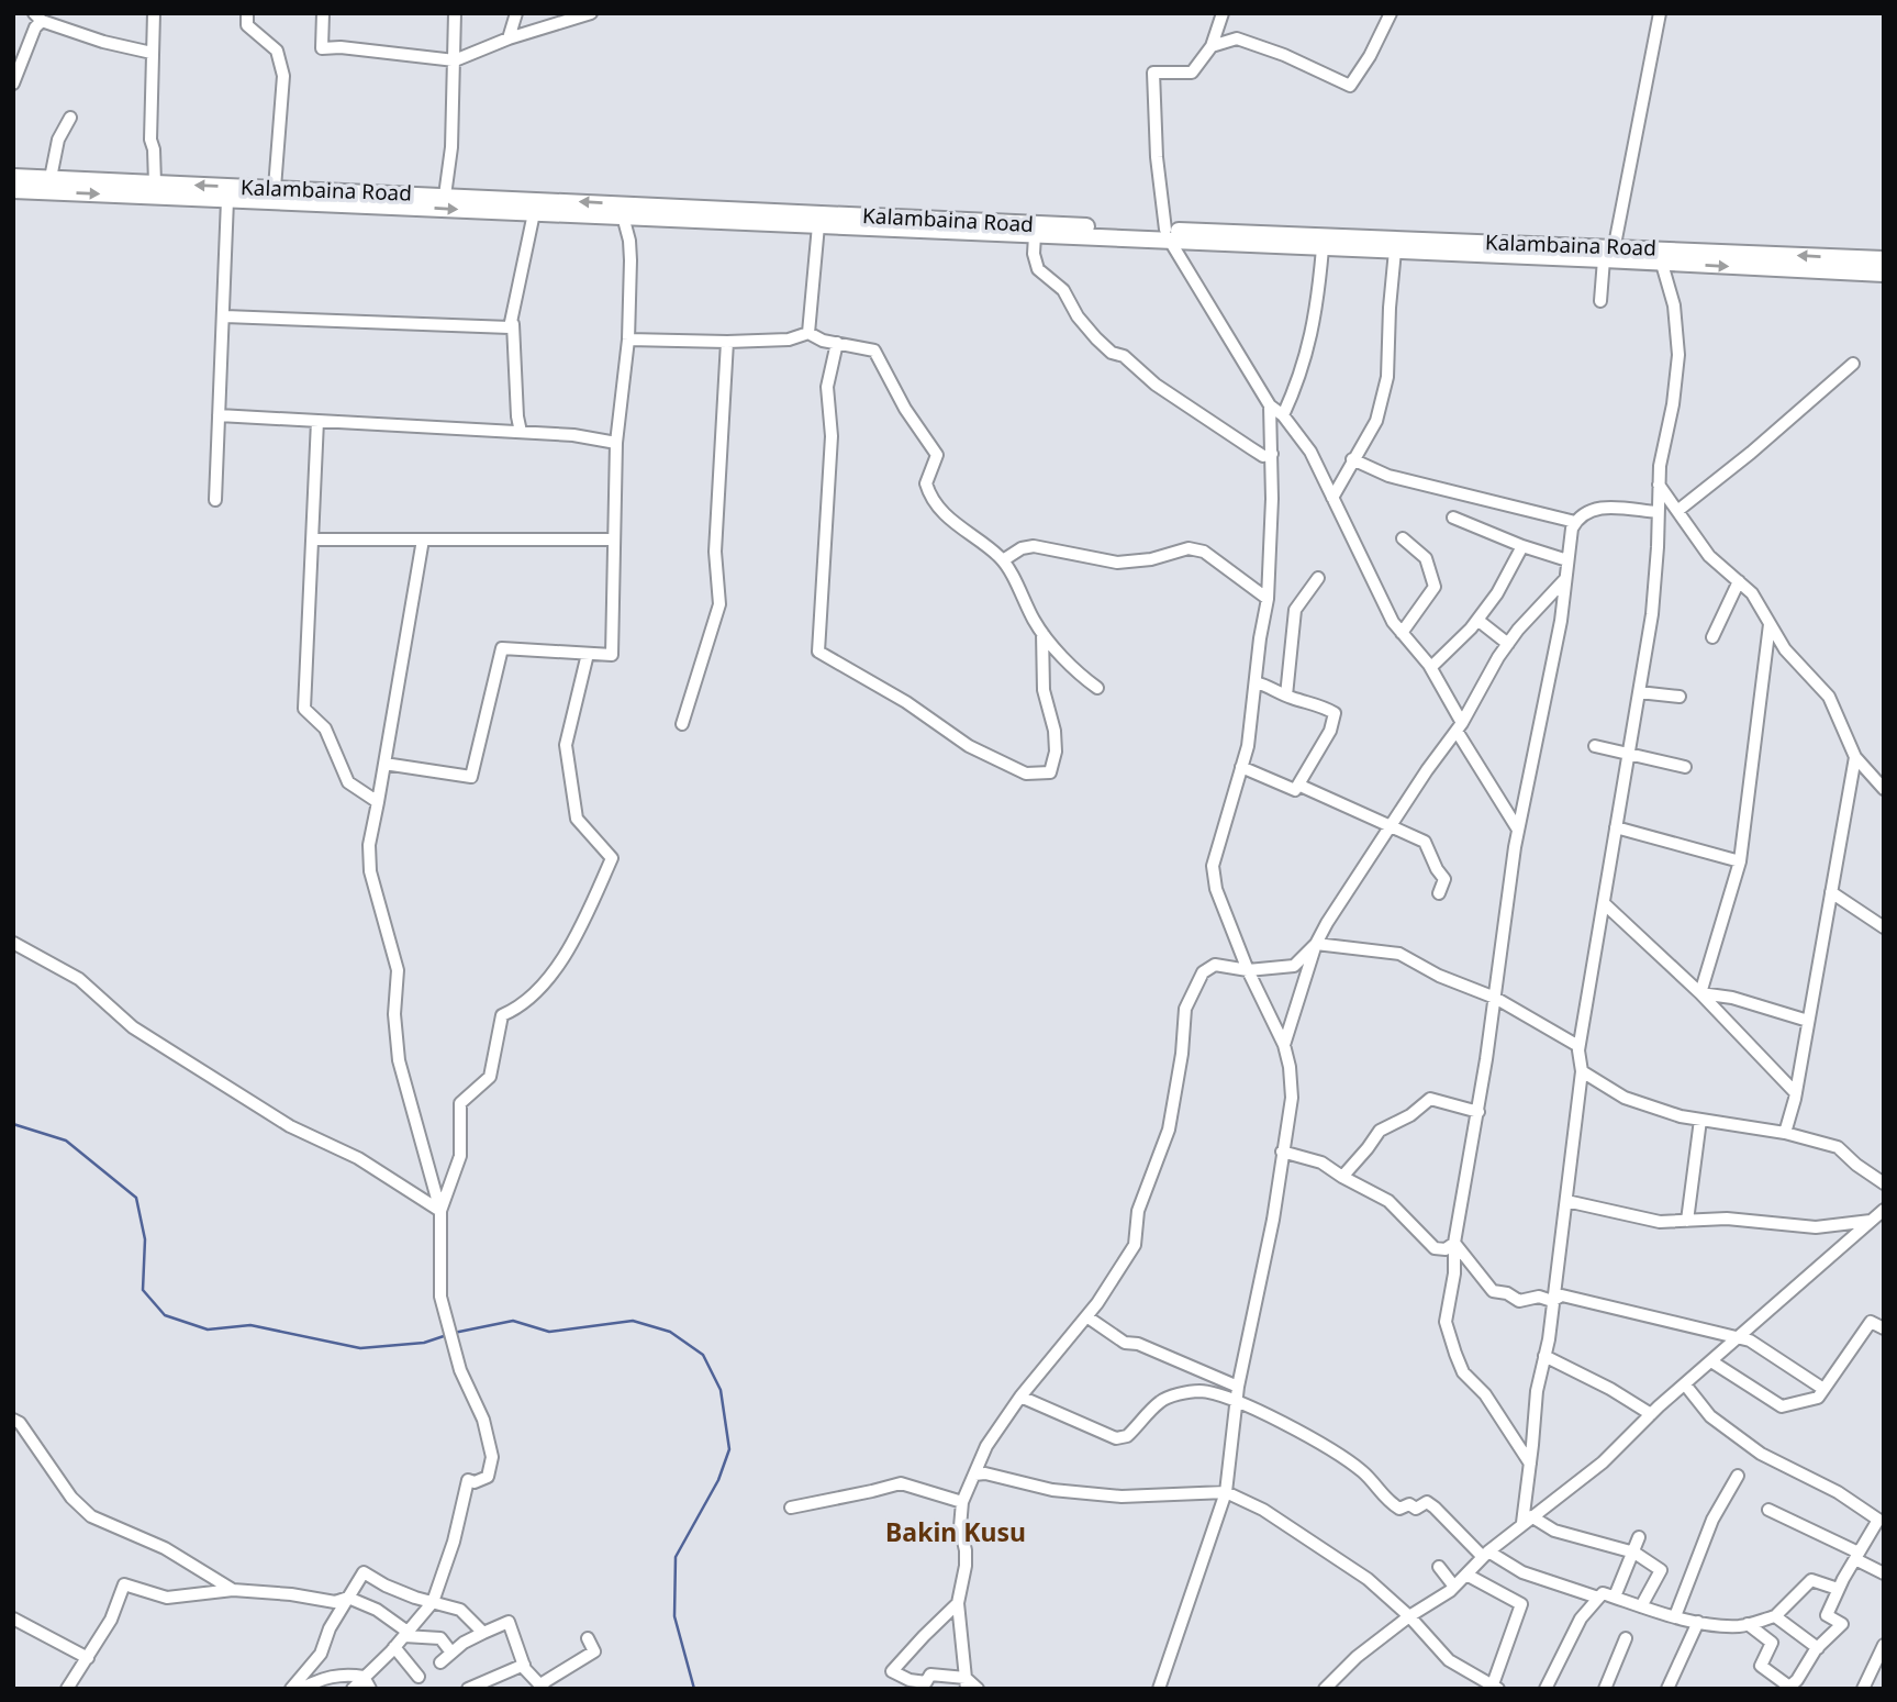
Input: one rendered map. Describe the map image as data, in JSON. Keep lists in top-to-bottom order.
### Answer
{
  "streets": {
    "main road": ["Kalambaina Road"]
  },
  "districts": ["Bakin Kusu"]
}
